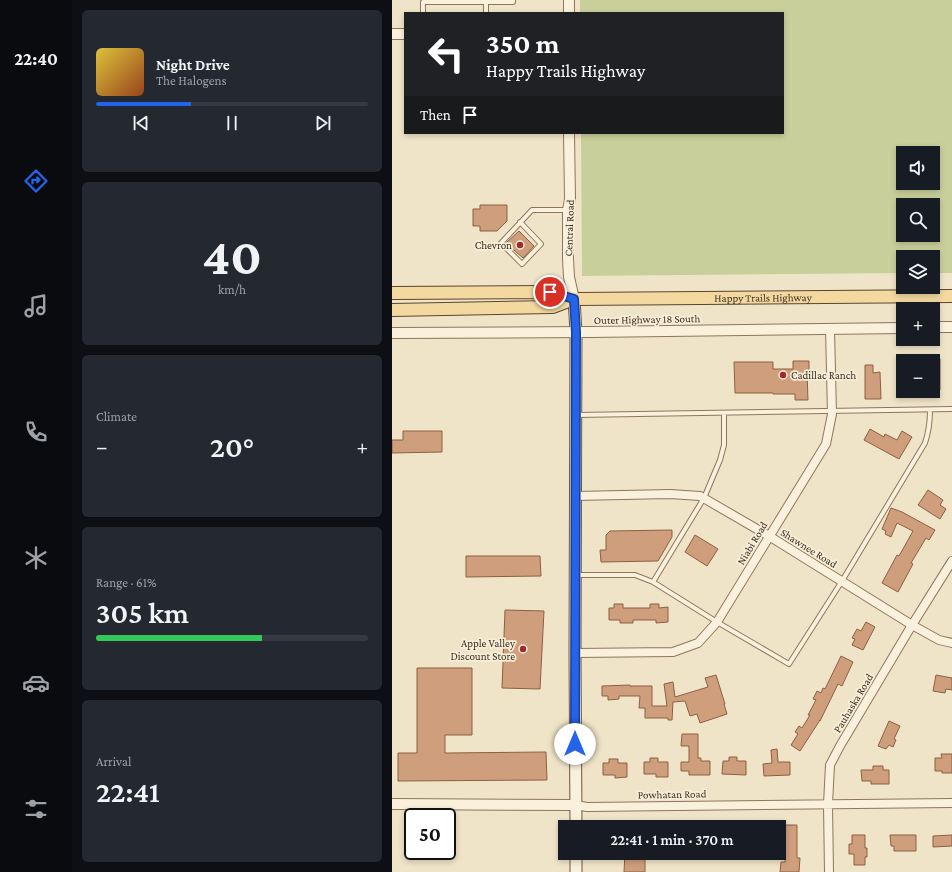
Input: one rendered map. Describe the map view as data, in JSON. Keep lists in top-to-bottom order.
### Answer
{
  "streets": {
    "main road": ["Central Road", "Happy Trails Highway"],
    "street": [
      "Outer Highway 18 South",
      "Niabi Road",
      "Shawnee Road",
      "Pauhaska Road",
      "Powhatan Road"
    ]
  },
  "crossings": [
    ["Central Road", "Happy Trails Highway"],
    ["Central Road", "Outer Highway 18 South"],
    ["Central Road", "Niabi Road"],
    ["Central Road", "Shawnee Road"],
    ["Central Road", "Powhatan Road"],
    ["Outer Highway 18 South", "Niabi Road"],
    ["Niabi Road", "Shawnee Road"],
    ["Shawnee Road", "Pauhaska Road"],
    ["Pauhaska Road", "Powhatan Road"]
  ],
  "places": ["Chevron", "Cadillac Ranch", "Apple Valley Discount Store"],
  "page": {
    "tabs": "22:40",
    "turn": ["350 m", "Happy Trails Highway"],
    "song": ["Night Drive", "The Halogens"],
    "then": "Then",
    "map_buttons": ["+", "−"],
    "tile": [
      ["40", "km/h"],
      "Climate",
      ["Range · 61%", "305 km"],
      ["Arrival", "22:41"]
    ],
    "heat": ["−", "20°", "+"],
    "limit": "50",
    "trip": "22:41 · 1 min · 370 m"
  }
}
